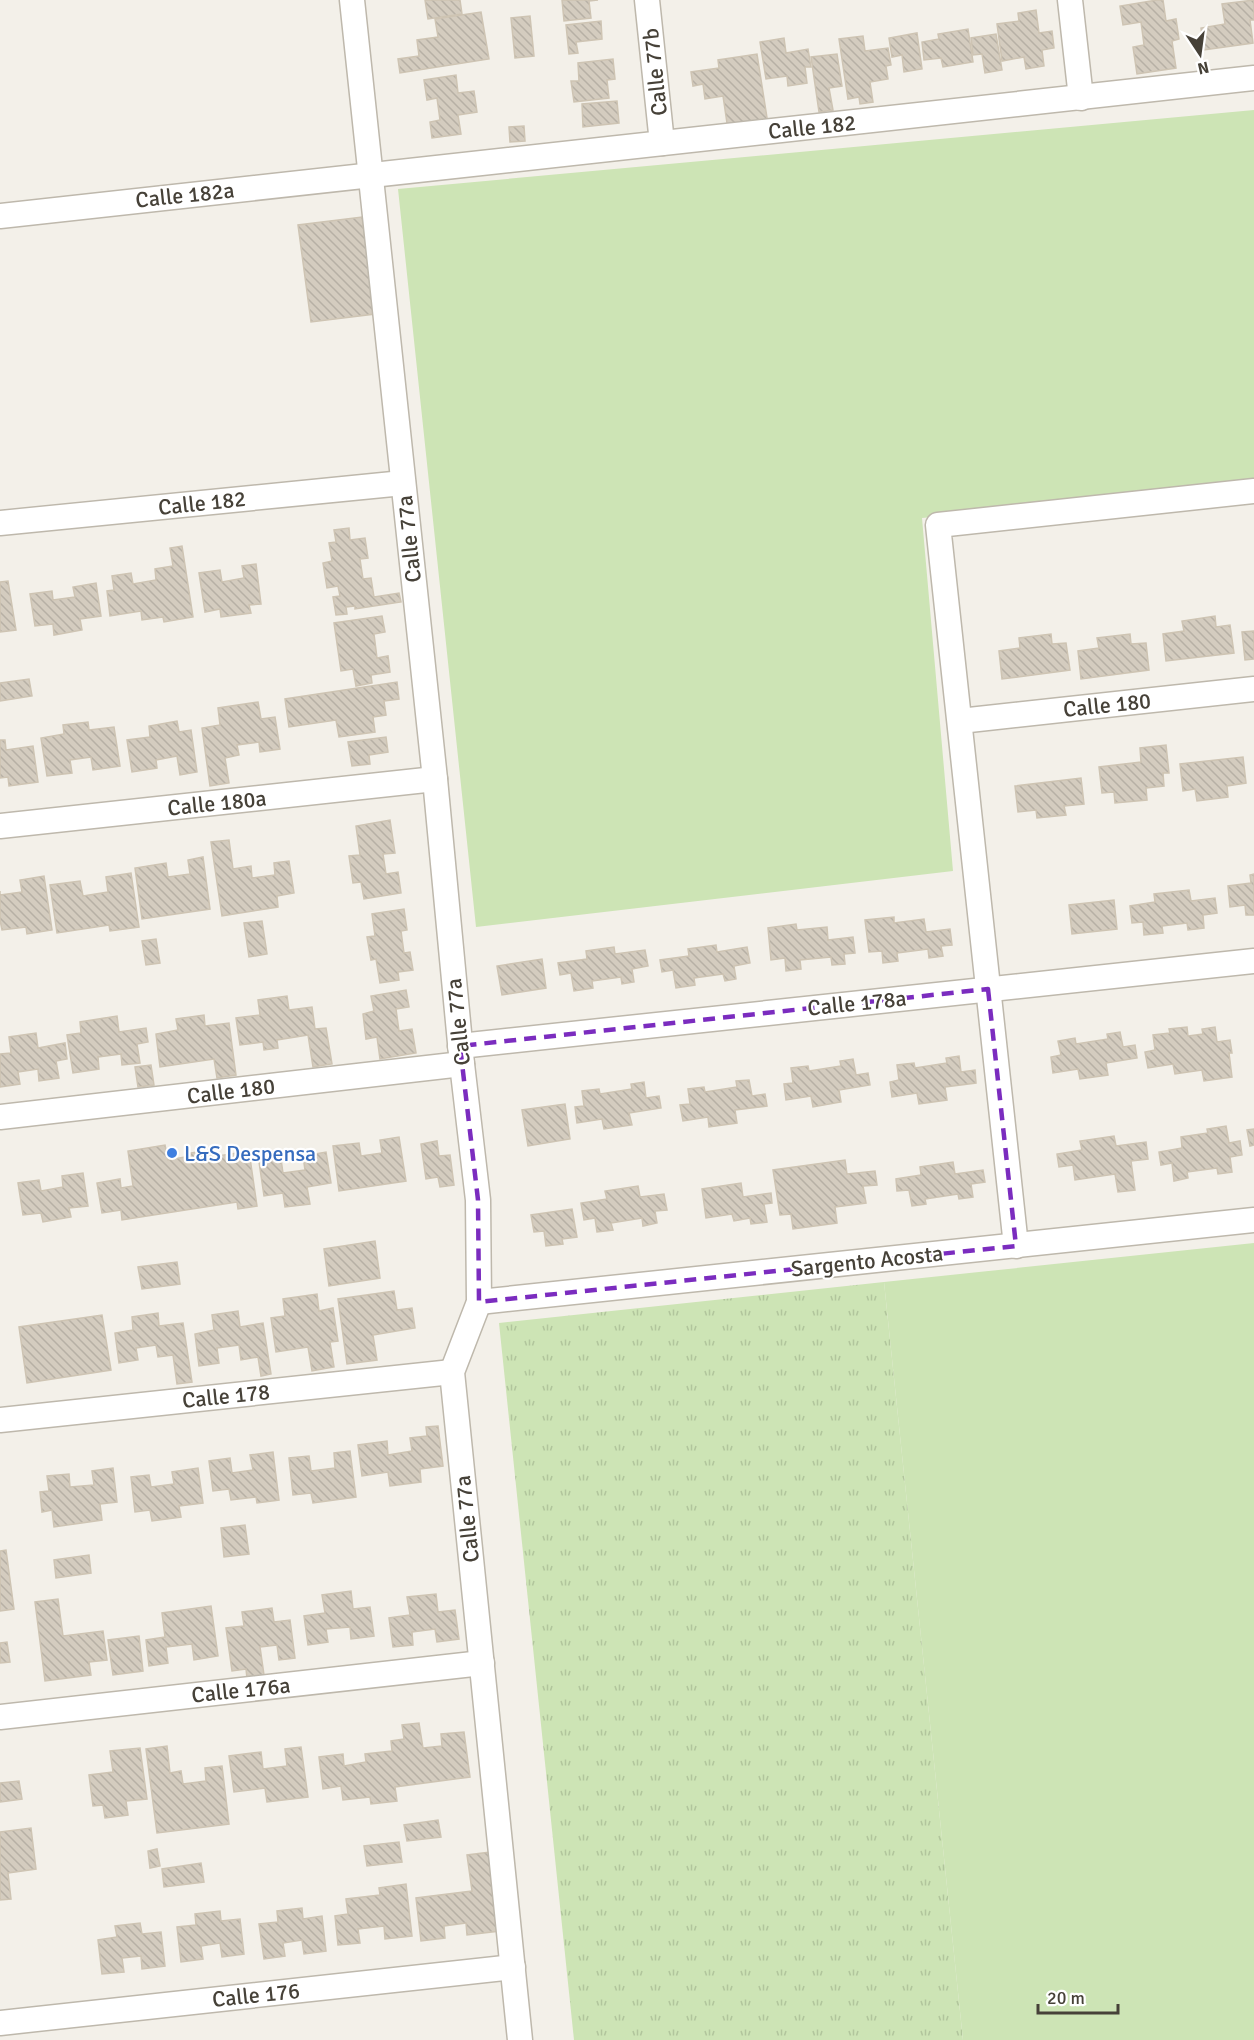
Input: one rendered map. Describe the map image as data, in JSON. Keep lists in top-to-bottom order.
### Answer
{
  "streets": {
    "street": [
      "Calle 77b",
      "Calle 182",
      "Calle 182a",
      "Calle 77a",
      "Calle 180",
      "Calle 180a",
      "Calle 178a",
      "Sargento Acosta",
      "Calle 178",
      "Calle 176a",
      "Calle 176"
    ]
  },
  "crossings": [
    ["Calle 77b", "Calle 182"],
    ["Calle 182", "Calle 182a"],
    ["Calle 182", "Calle 77a"],
    ["Calle 182a", "Calle 77a"],
    ["Calle 77a", "Calle 180"],
    ["Calle 77a", "Calle 180a"],
    ["Calle 77a", "Calle 178a"],
    ["Calle 77a", "Sargento Acosta"],
    ["Calle 77a", "Calle 178"],
    ["Calle 77a", "Calle 176a"],
    ["Calle 77a", "Calle 176"],
    ["Calle 180", "Calle 178a"]
  ],
  "places": ["L&S Despensa"],
  "scale_bar": "20 m",
  "north": "bottom"
}
